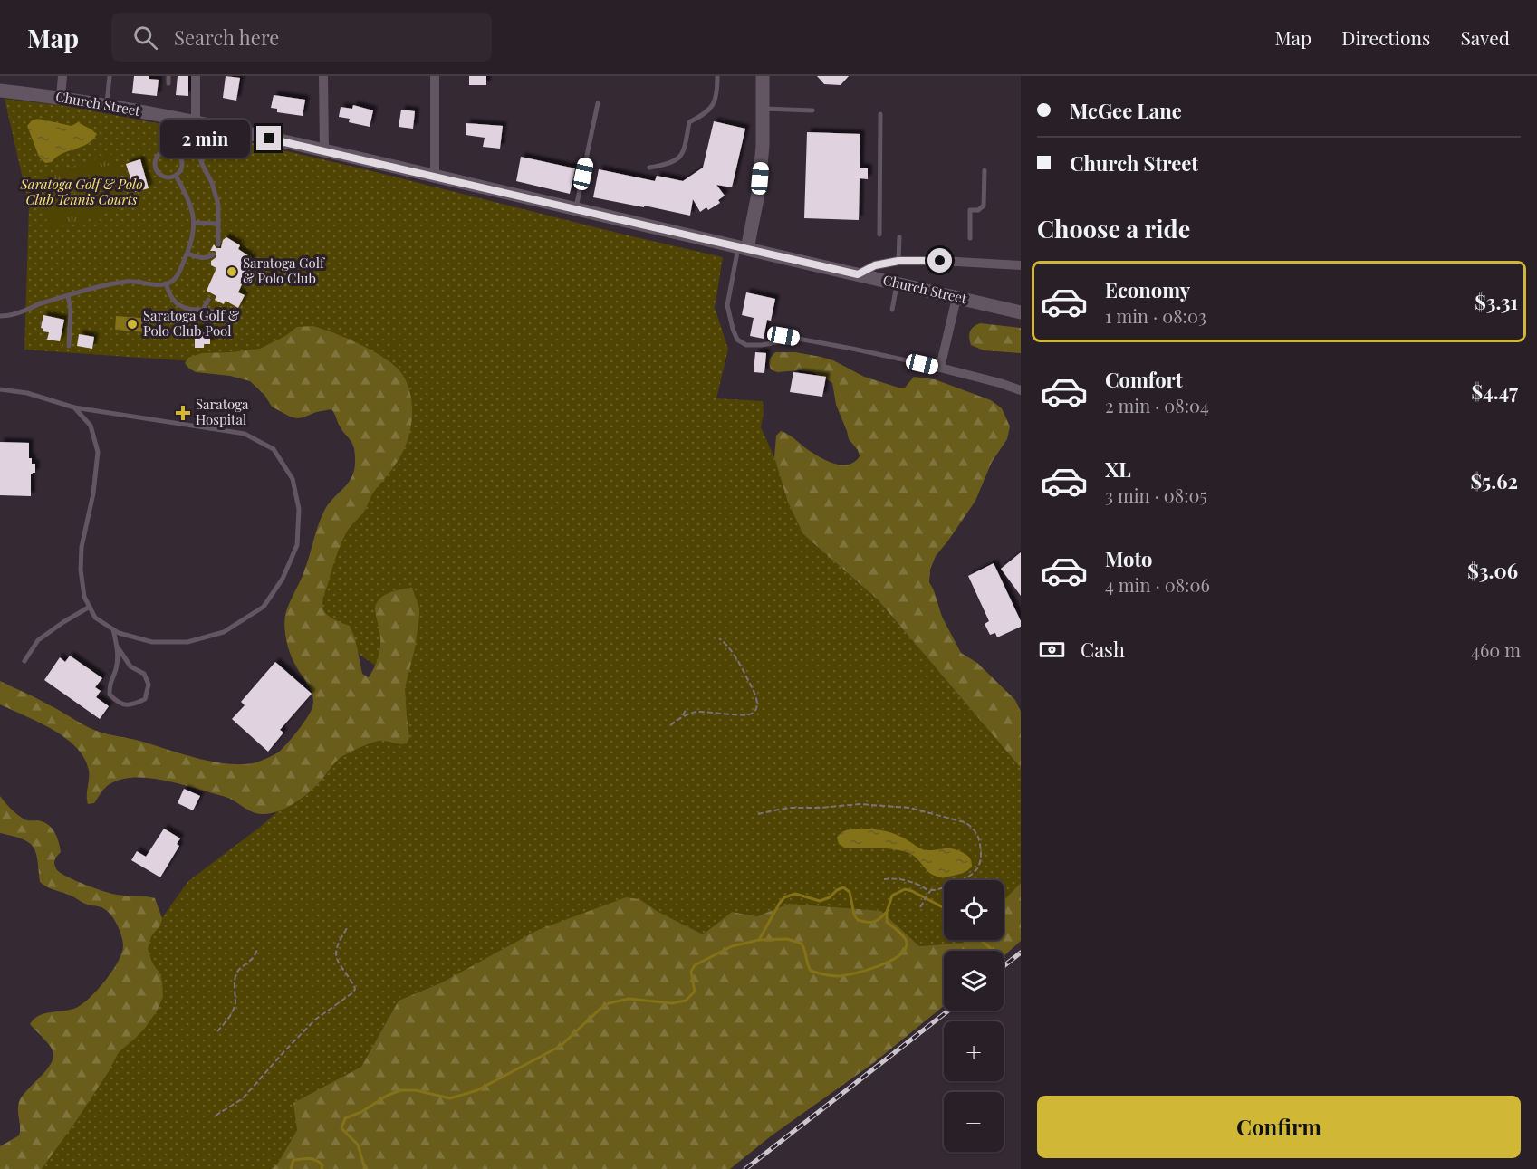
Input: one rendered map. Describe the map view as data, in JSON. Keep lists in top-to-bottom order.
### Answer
{
  "streets": {
    "main road": ["Church Street"]
  },
  "parks": ["Saratoga Golf & Polo Club Tennis Courts"],
  "places": {
    "other": ["Saratoga Golf & Polo Club", "Saratoga Golf & Polo Club Pool"],
    "health": ["Saratoga Hospital"]
  },
  "page": {
    "header": "Map",
    "search": "Search here",
    "nav": ["Map", "Directions", "Saved"],
    "banner": ["McGee Lane", "Church Street"],
    "bubble": "2 min",
    "heading": "Choose a ride",
    "list": [
      {
        "name": "Economy",
        "note": "1 min · 08:03",
        "value": "$3.31"
      },
      {
        "name": "Comfort",
        "note": "2 min · 08:04",
        "value": "$4.47"
      },
      {
        "name": "XL",
        "note": "3 min · 08:05",
        "value": "$5.62"
      },
      {
        "name": "Moto",
        "note": "4 min · 08:06",
        "value": "$3.06"
      }
    ],
    "pay": ["Cash", "460 m"],
    "map_buttons": ["+", "−"],
    "buttons": "Confirm"
  }
}
